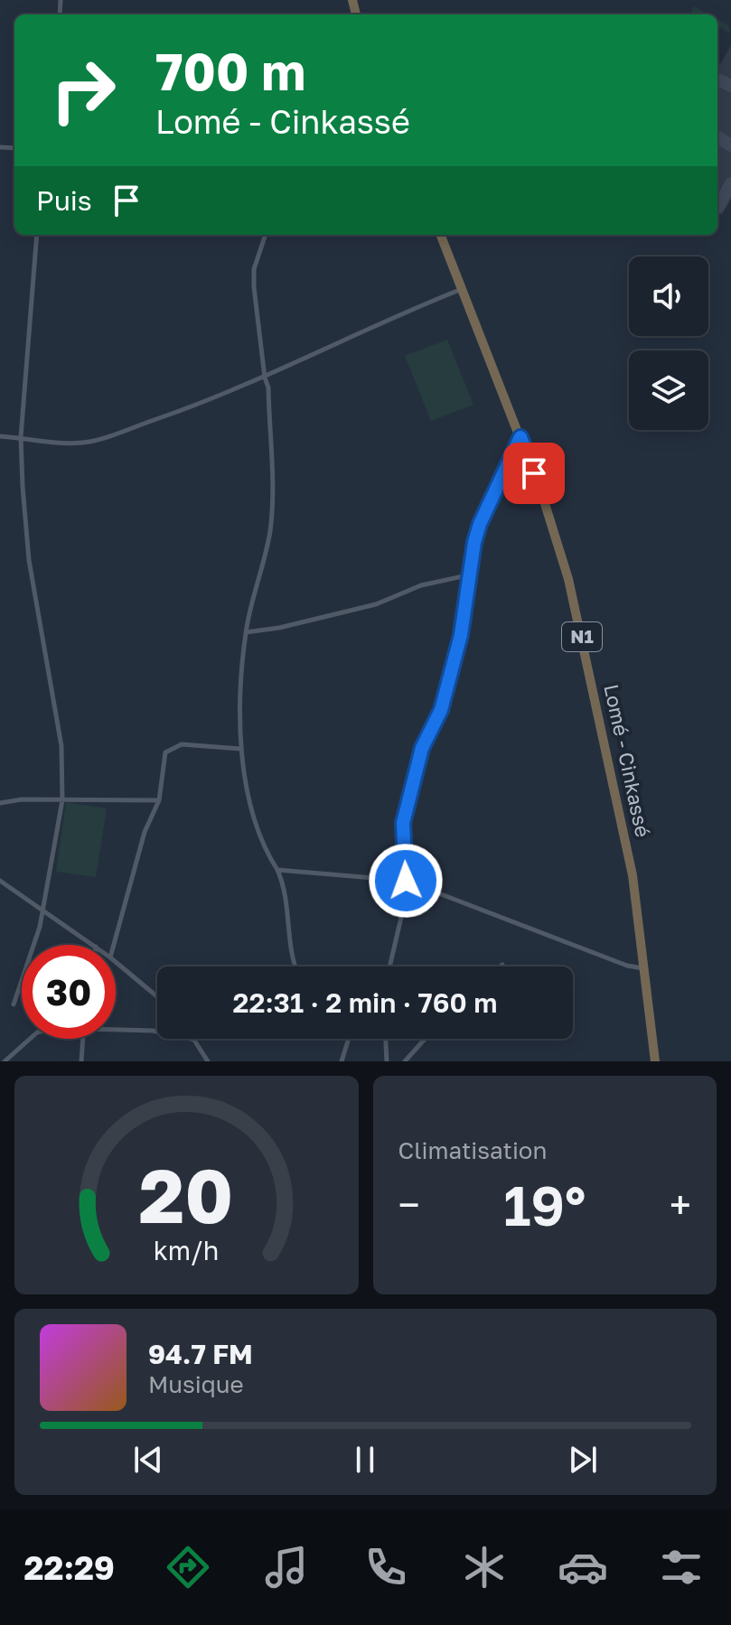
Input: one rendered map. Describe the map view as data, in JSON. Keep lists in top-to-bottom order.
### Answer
{
  "streets": {
    "highway": ["N1", "Lomé - Cinkassé"]
  },
  "page": {
    "turn": ["700 m", "Lomé - Cinkassé"],
    "then": "Puis",
    "limit": "30",
    "trip": "22:31 · 2 min · 760 m",
    "tile": "Climatisation",
    "heat": ["−", "19°", "+"],
    "song": ["94.7 FM", "Musique"],
    "tabs": "22:29",
    "gauge": ["20", "km/h"]
  }
}
